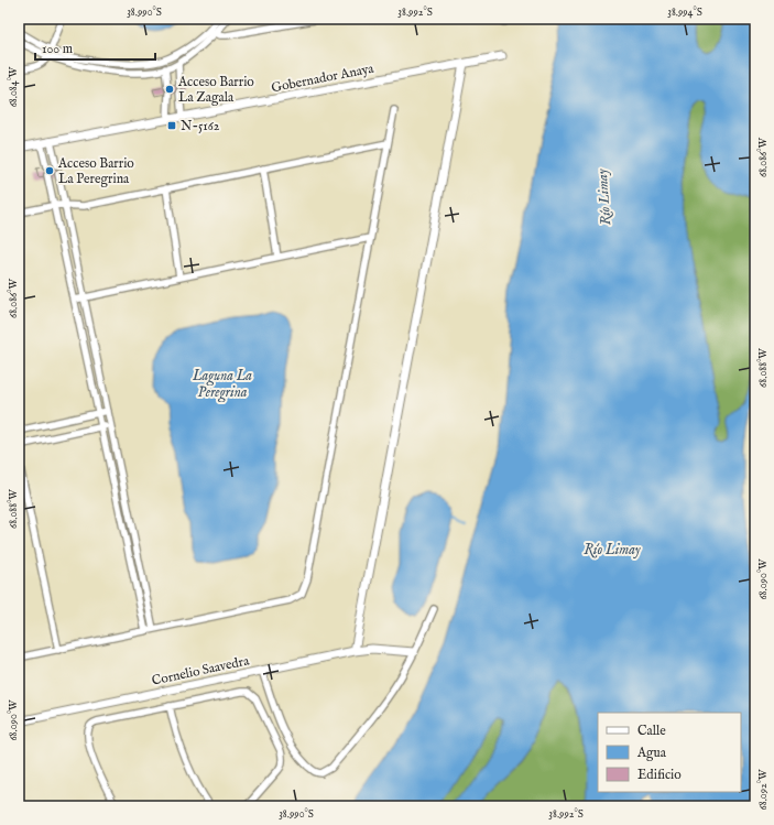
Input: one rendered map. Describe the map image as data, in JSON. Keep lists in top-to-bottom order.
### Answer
{
  "streets": {
    "street": ["Gobernador Anaya", "Cornelio Saavedra"]
  },
  "water": ["Río Limay", "Laguna La Peregrina"],
  "places": {
    "other": ["Acceso Barrio La Zagala", "Acceso Barrio La Peregrina"],
    "transit": ["N-5162"]
  },
  "legend": ["Calle", "Agua", "Edificio"],
  "scale_bar": "100 m",
  "coordinates": [
    "38.990°S",
    "38.992°S",
    "38.994°S",
    "68.084°W",
    "68.086°W",
    "68.088°W",
    "68.090°W",
    "68.092°W"
  ]
}
